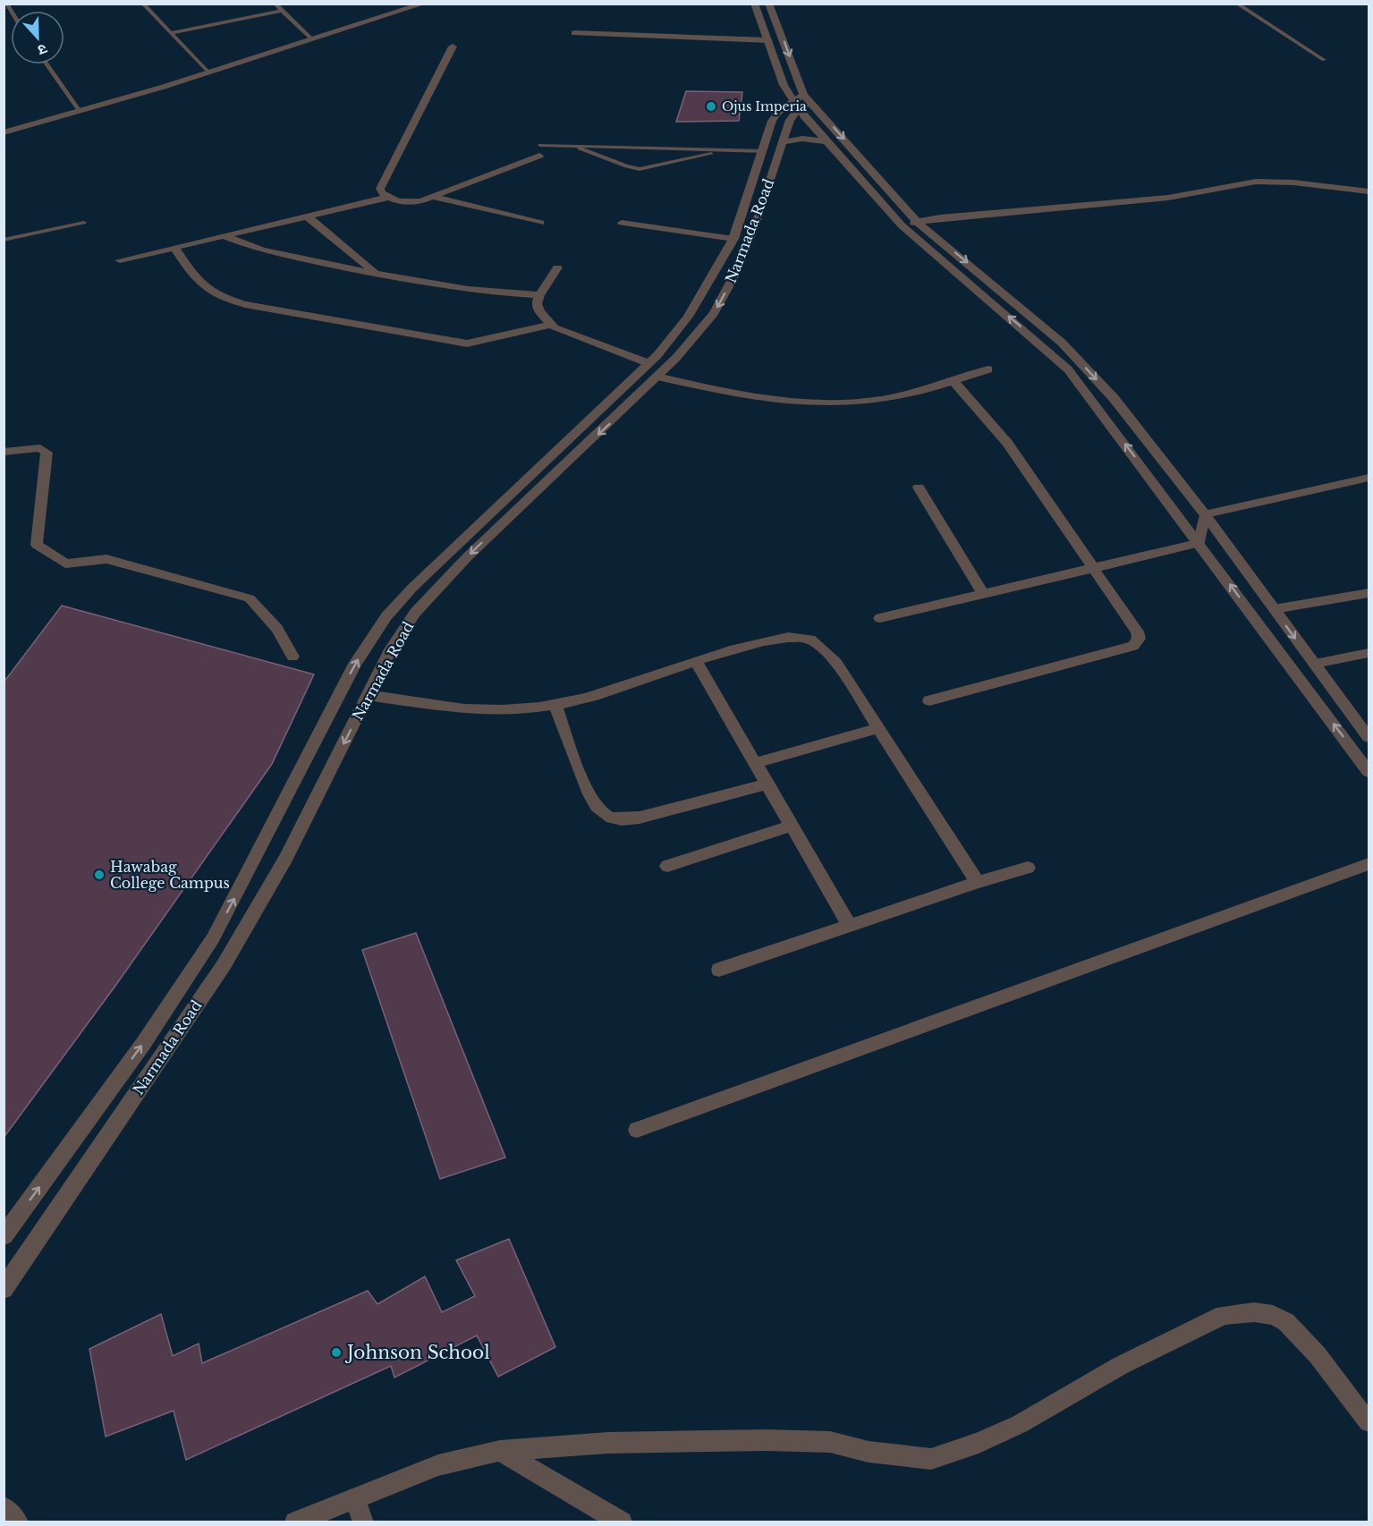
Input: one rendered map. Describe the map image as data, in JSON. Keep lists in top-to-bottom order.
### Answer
{
  "streets": {
    "street": ["Narmada Road"]
  },
  "places": ["Ojus Imperia", "Hawabag College Campus", "Johnson School"],
  "north": "bottom"
}
